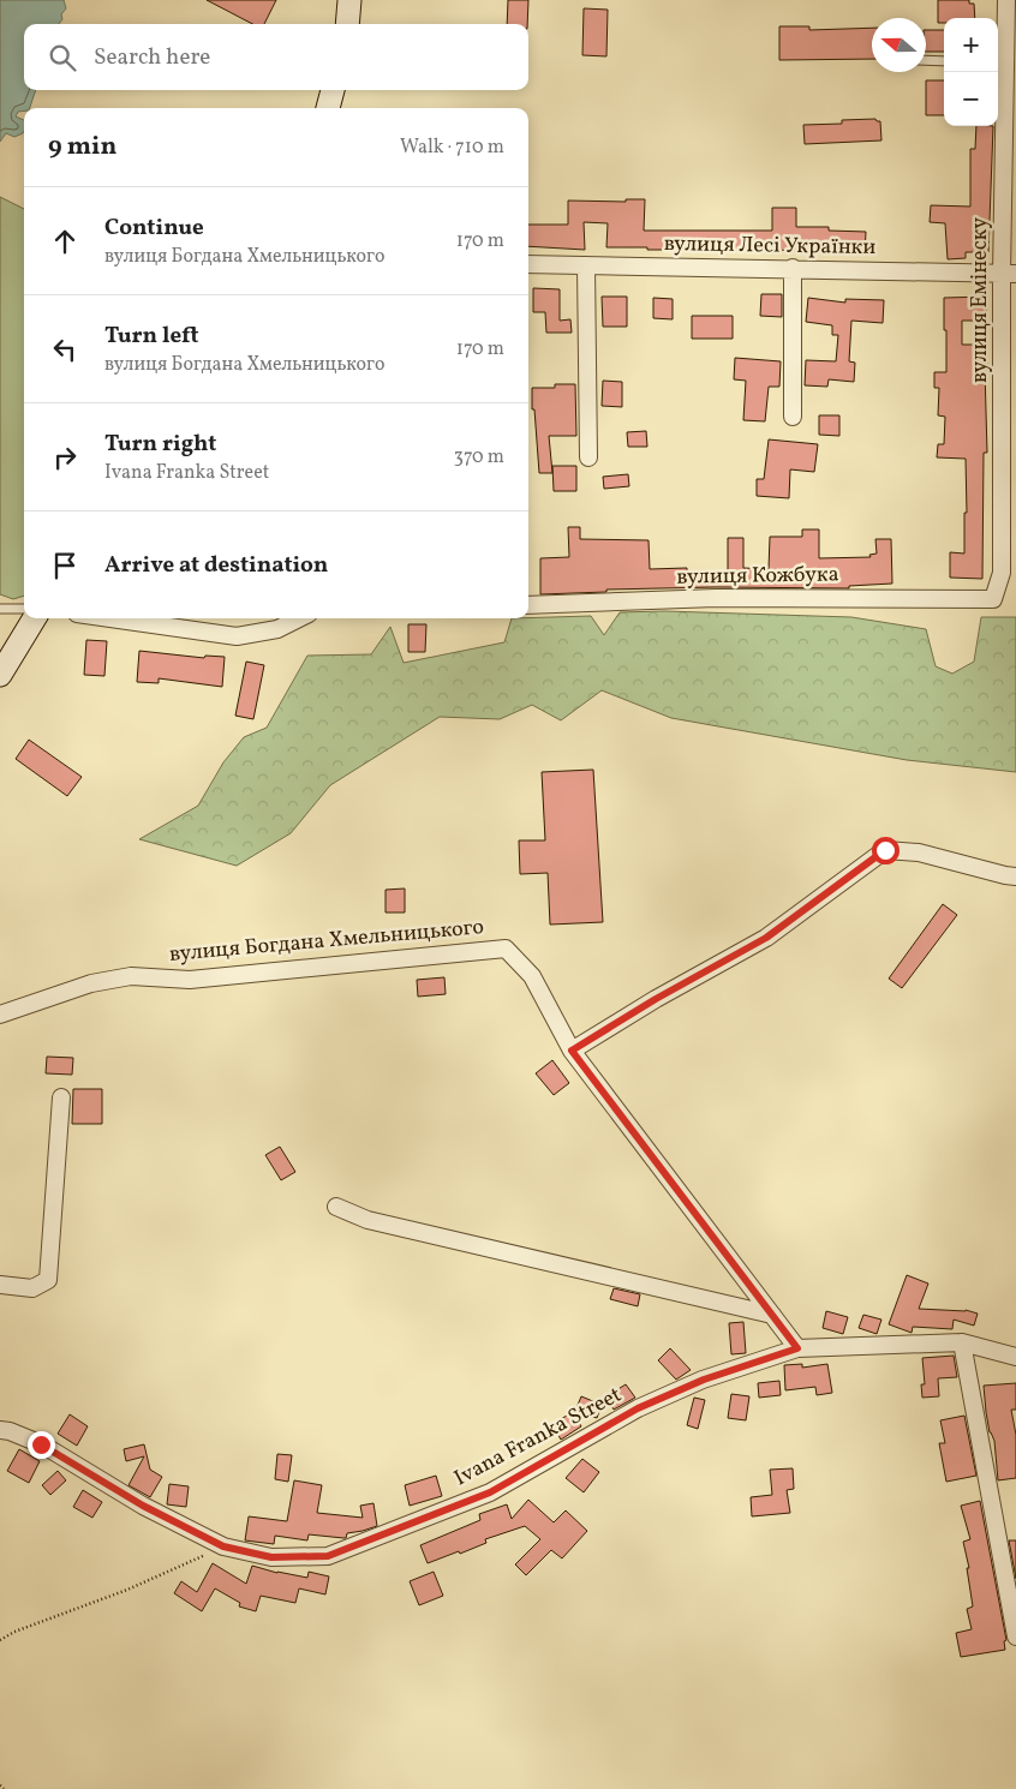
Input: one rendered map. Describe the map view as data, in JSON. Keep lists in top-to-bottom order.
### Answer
{
  "streets": {
    "street": [
      "вулиця Лесі Українки",
      "вулиця Емінеску",
      "вулиця Кожбука",
      "вулиця Богдана Хмельницького",
      "Ivana Franka Street"
    ]
  },
  "crossings": [
    ["вулиця Лесі Українки", "вулиця Емінеску"],
    ["вулиця Емінеску", "вулиця Кожбука"],
    ["вулиця Богдана Хмельницького", "Ivana Franka Street"]
  ],
  "north": "left",
  "page": {
    "map_buttons": ["+", "−"],
    "search": "Search here",
    "heading": ["9 min", "Walk · 710 m"],
    "list": [
      ["Continue", "вулиця Богдана Хмельницького", "170 m"],
      ["Turn left", "вулиця Богдана Хмельницького", "170 m"],
      ["Turn right", "Ivana Franka Street", "370 m"],
      "Arrive at destination"
    ]
  }
}
